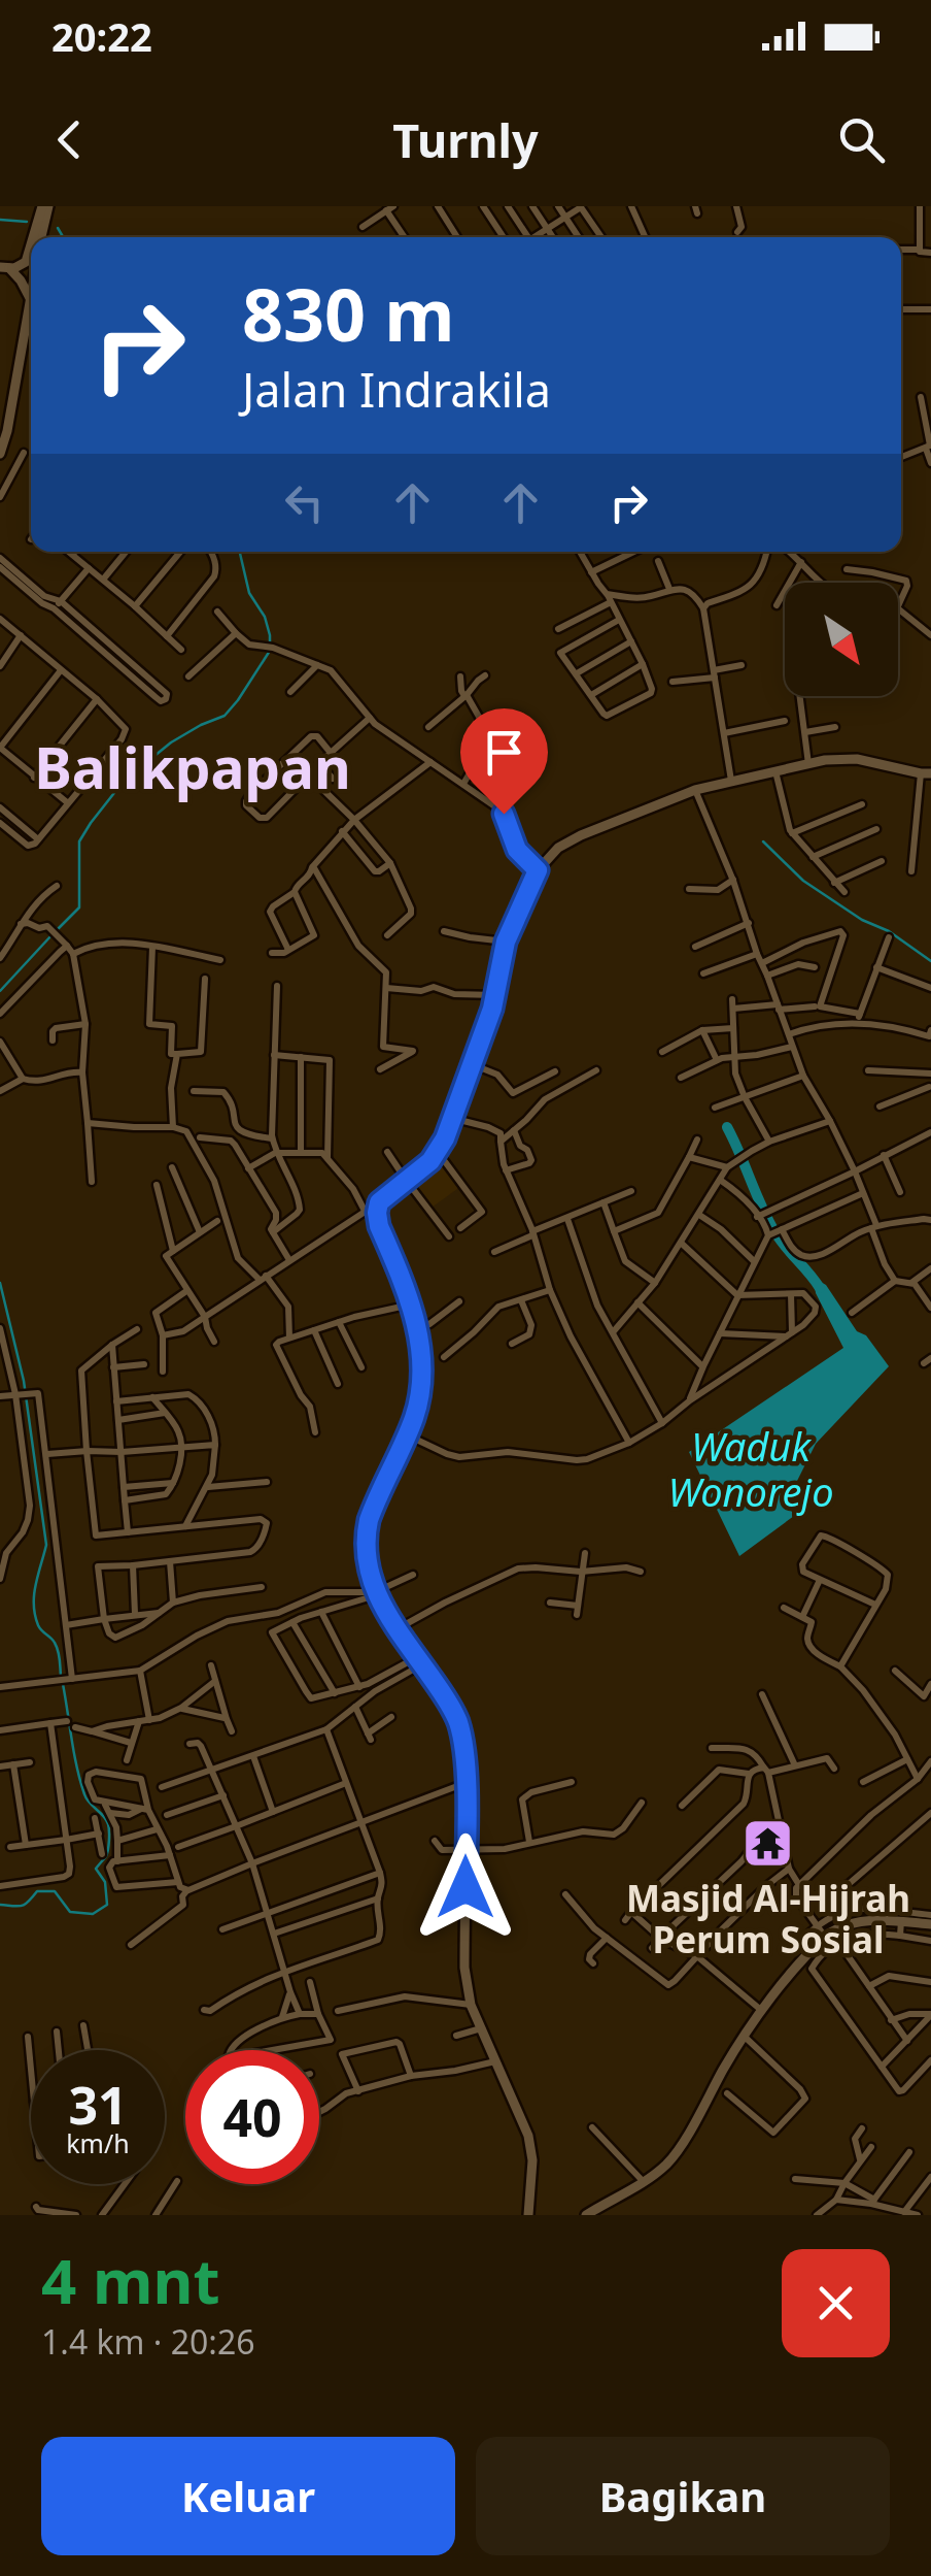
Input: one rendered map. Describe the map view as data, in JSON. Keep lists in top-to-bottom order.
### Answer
{
  "districts": ["Balikpapan"],
  "water": ["Waduk Wonorejo"],
  "places": {
    "temple": ["Masjid Al-Hijrah Perum Sosial"]
  },
  "north": "bottom right",
  "page": {
    "status": "20:22",
    "header": "Turnly",
    "turn": ["830 m", "Jalan Indrakila"],
    "speed": "31 km/h",
    "limit": "40",
    "heading": ["4 mnt", "1.4 km · 20:26"],
    "buttons": ["Keluar", "Bagikan"]
  }
}
